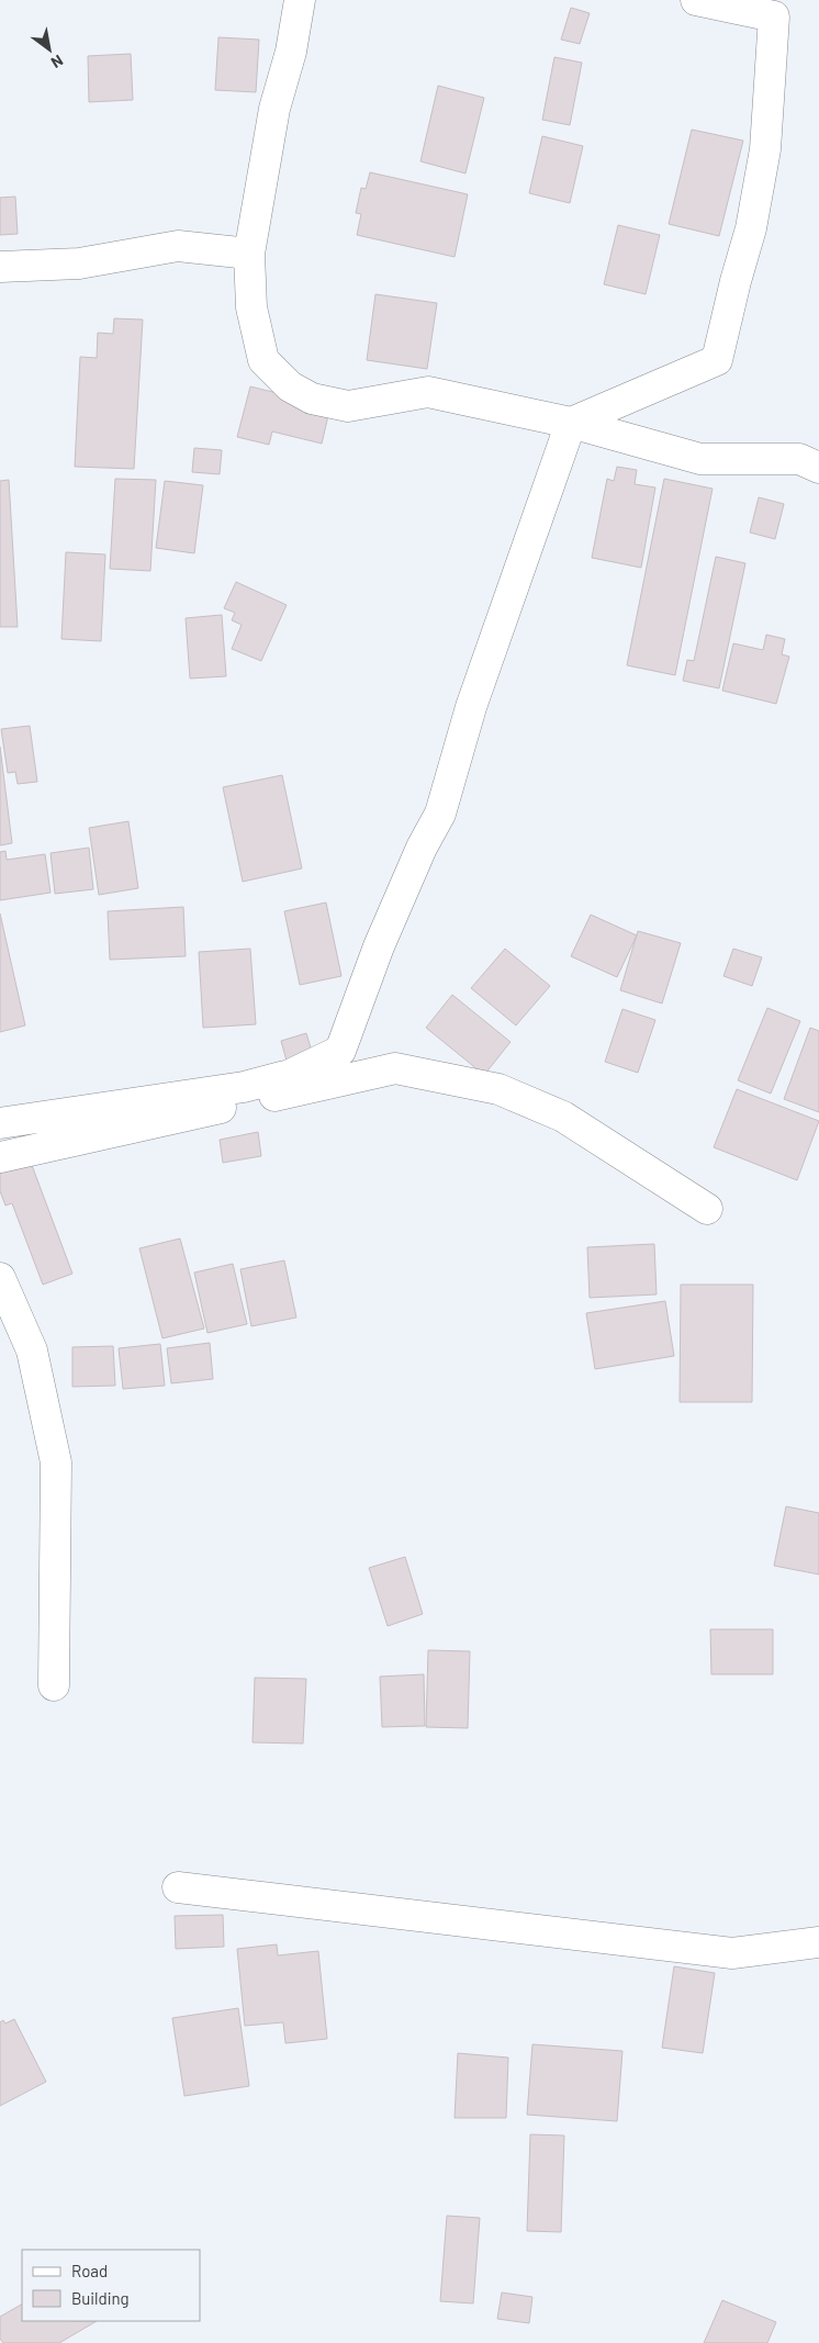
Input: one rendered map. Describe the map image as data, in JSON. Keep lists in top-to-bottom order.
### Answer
{
  "legend": ["Road", "Building"],
  "north": "bottom right"
}
